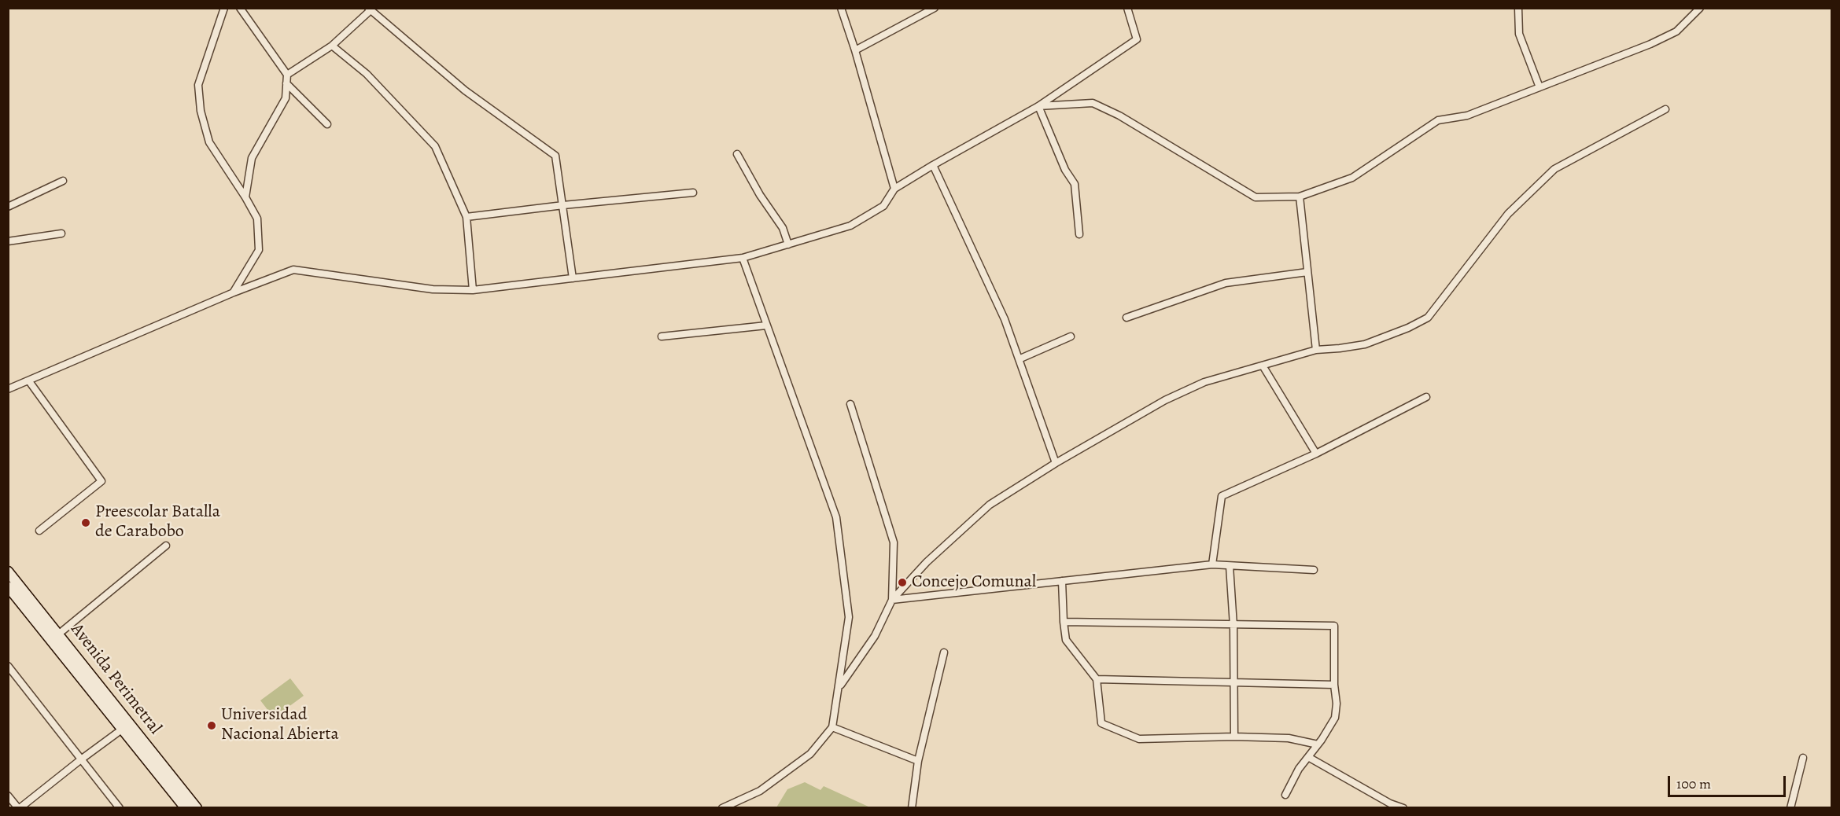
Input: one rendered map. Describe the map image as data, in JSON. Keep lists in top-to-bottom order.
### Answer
{
  "streets": {
    "main road": ["Avenida Perimetral"]
  },
  "places": ["Preescolar Batalla de Carabobo", "Concejo Comunal", "Universidad Nacional Abierta"],
  "scale_bar": "100 m"
}
